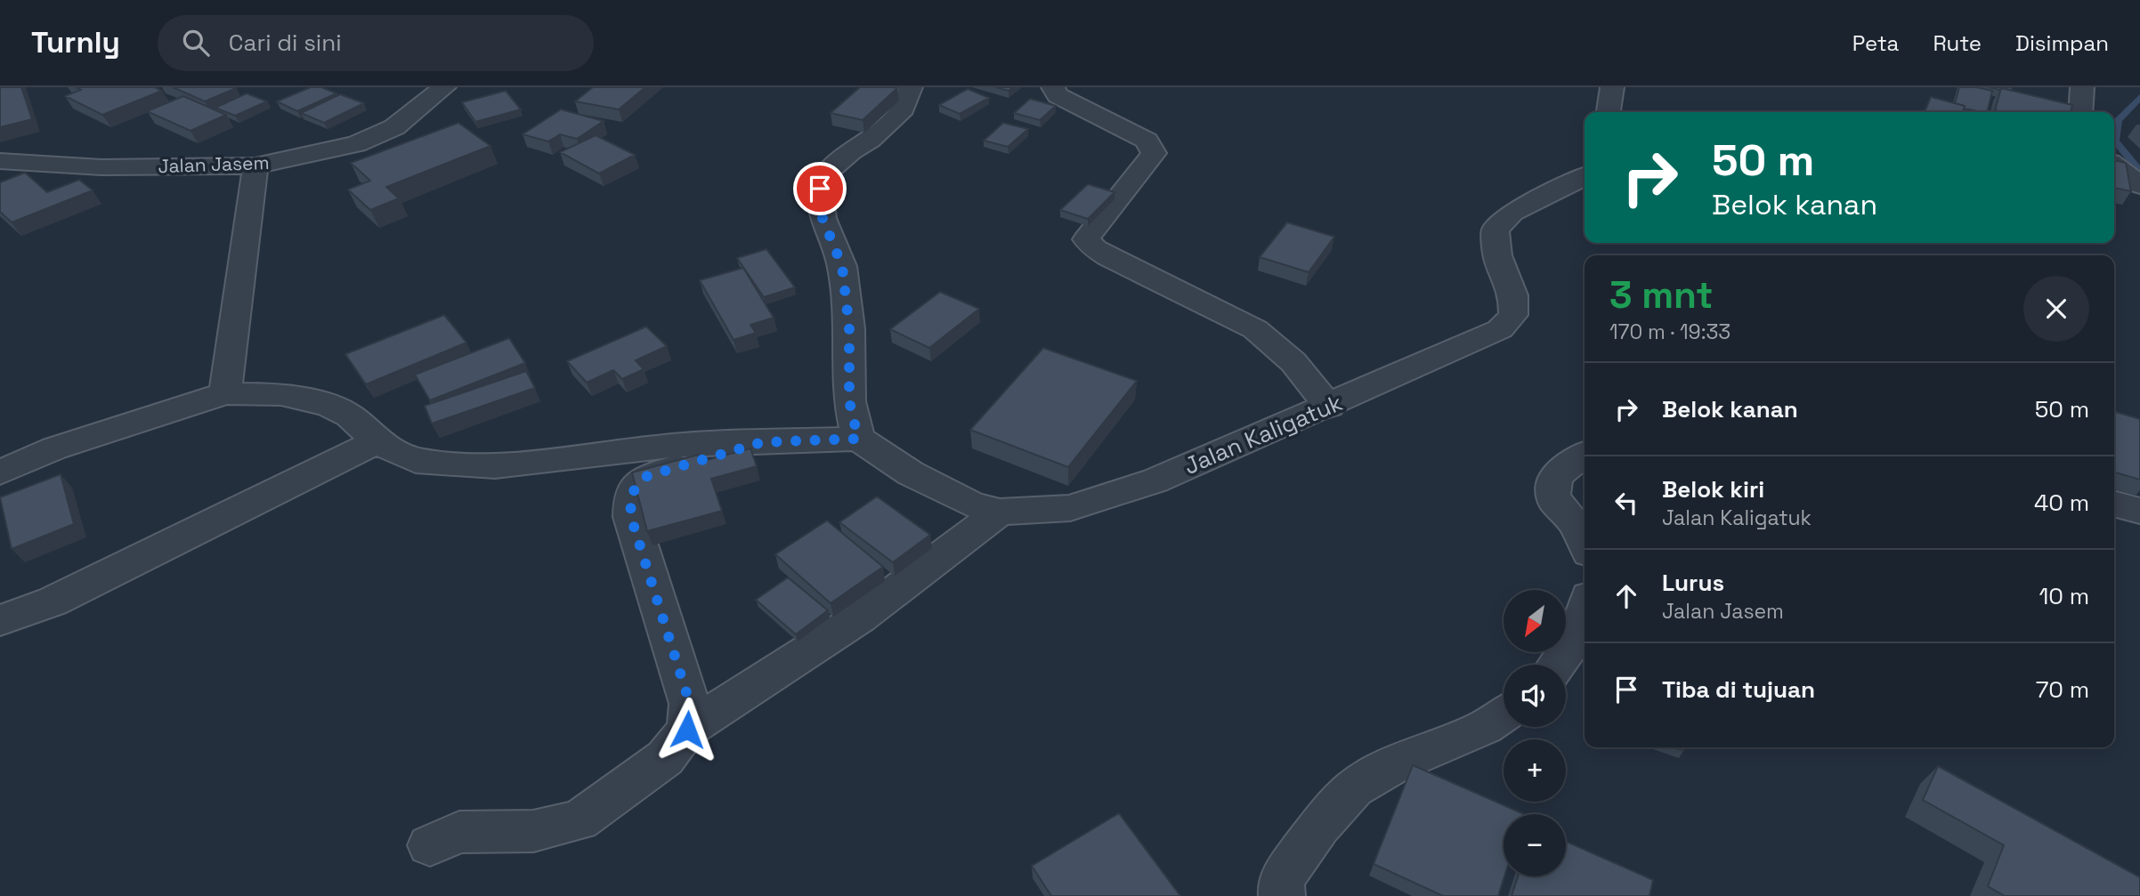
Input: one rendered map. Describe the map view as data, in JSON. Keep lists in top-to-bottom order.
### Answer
{
  "streets": {
    "street": ["Jalan Jasem", "Jalan Kaligatuk"]
  },
  "north": "bottom left",
  "page": {
    "header": "Turnly",
    "search": "Cari di sini",
    "nav": ["Peta", "Rute", "Disimpan"],
    "turn": ["50 m", "Belok kanan"],
    "heading": ["3 mnt", "170 m · 19:33"],
    "list": [
      {
        "name": "Belok kanan",
        "value": "50 m"
      },
      {
        "name": "Belok kiri",
        "note": "Jalan Kaligatuk",
        "value": "40 m"
      },
      {
        "name": "Lurus",
        "note": "Jalan Jasem",
        "value": "10 m"
      },
      {
        "name": "Tiba di tujuan",
        "value": "70 m"
      }
    ],
    "map_buttons": ["+", "−"]
  }
}
